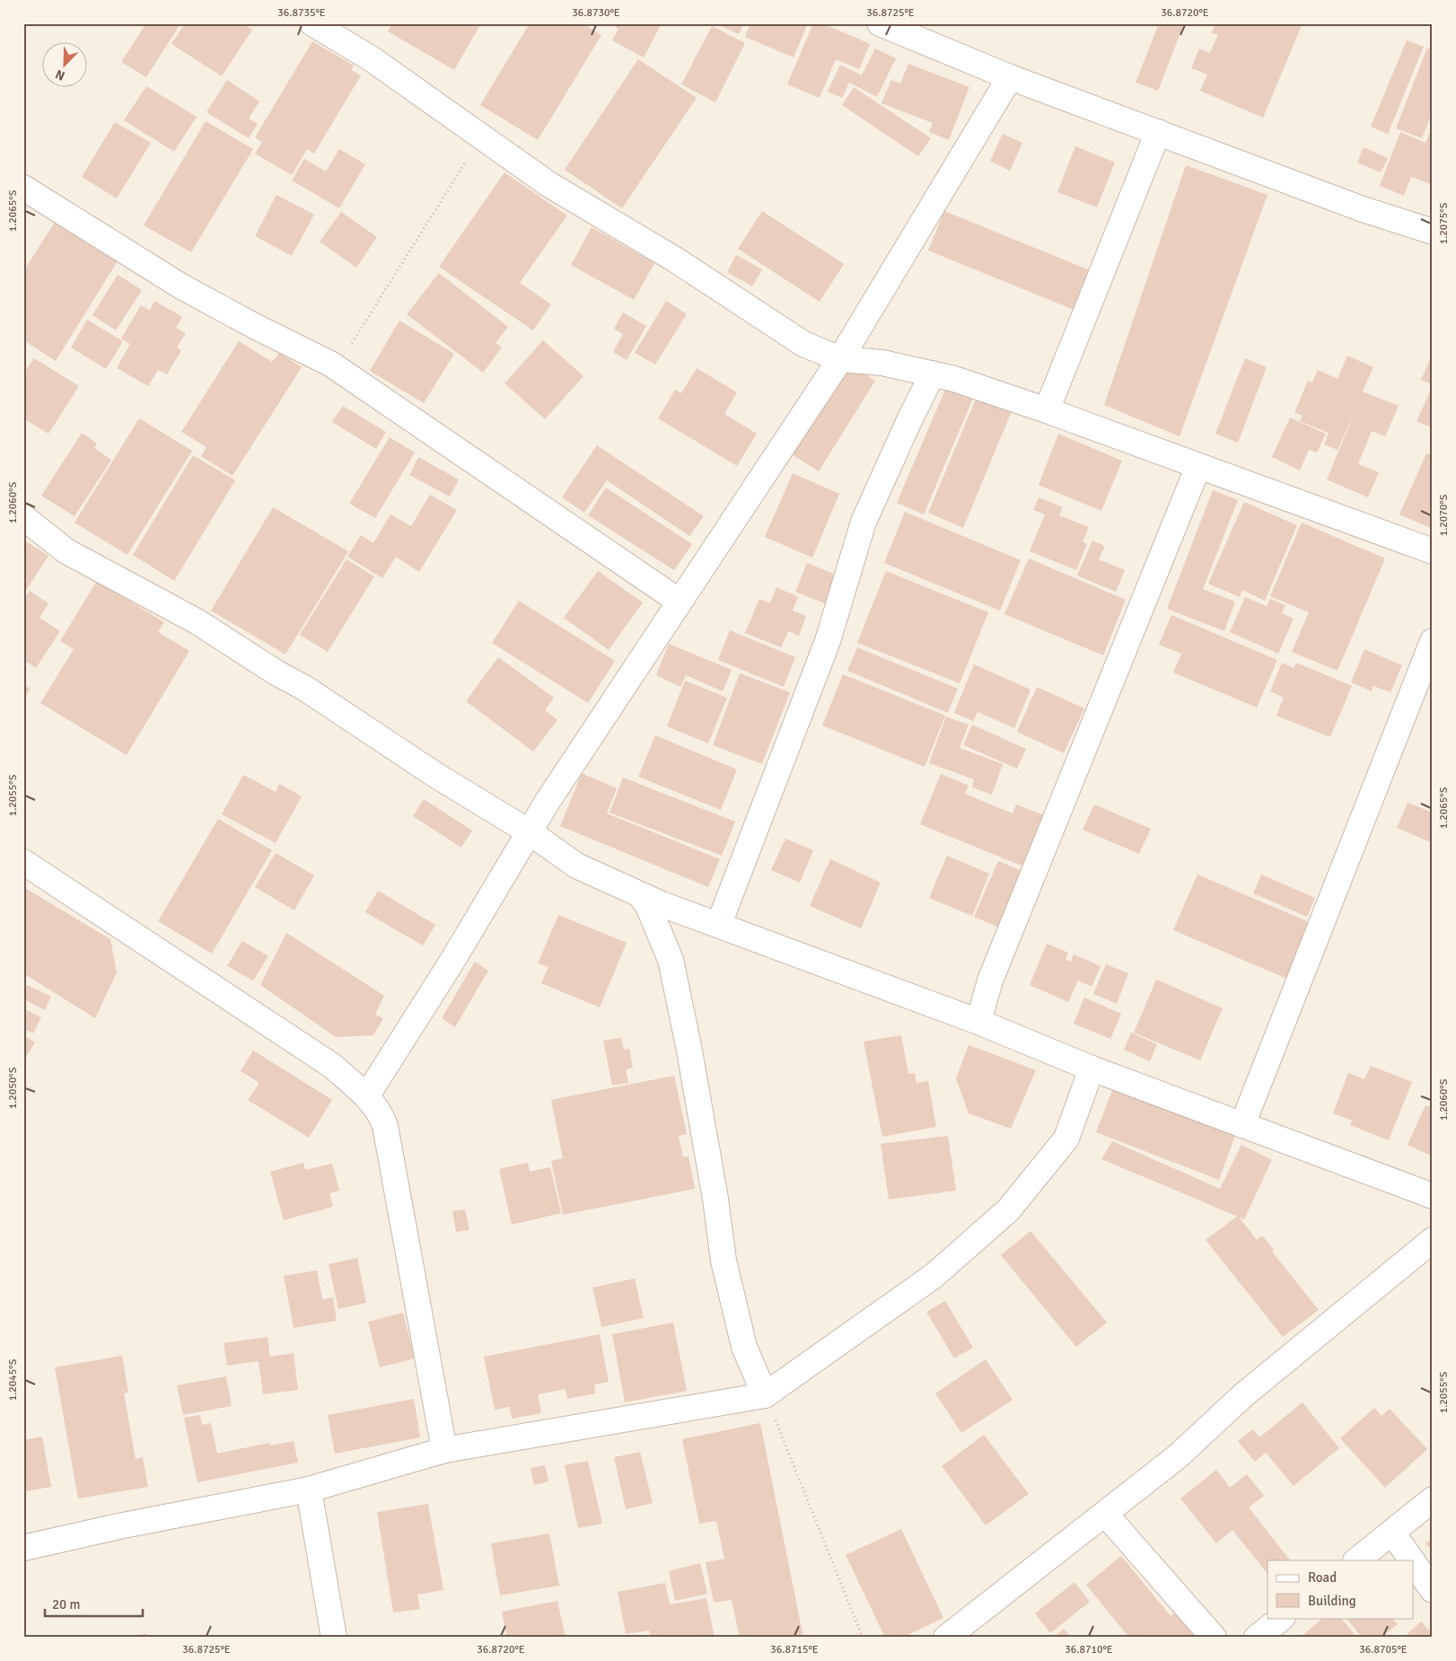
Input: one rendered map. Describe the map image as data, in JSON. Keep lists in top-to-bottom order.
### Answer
{
  "legend": ["Road", "Building"],
  "scale_bar": "20 m",
  "north": "bottom left",
  "coordinates": [
    "36.8735°E",
    "36.8730°E",
    "36.8725°E",
    "36.8720°E",
    "1.2065°S",
    "1.2075°S",
    "1.2060°S",
    "1.2070°S",
    "1.2055°S",
    "1.2050°S",
    "1.2045°S",
    "36.8715°E",
    "36.8710°E",
    "36.8705°E"
  ]
}
